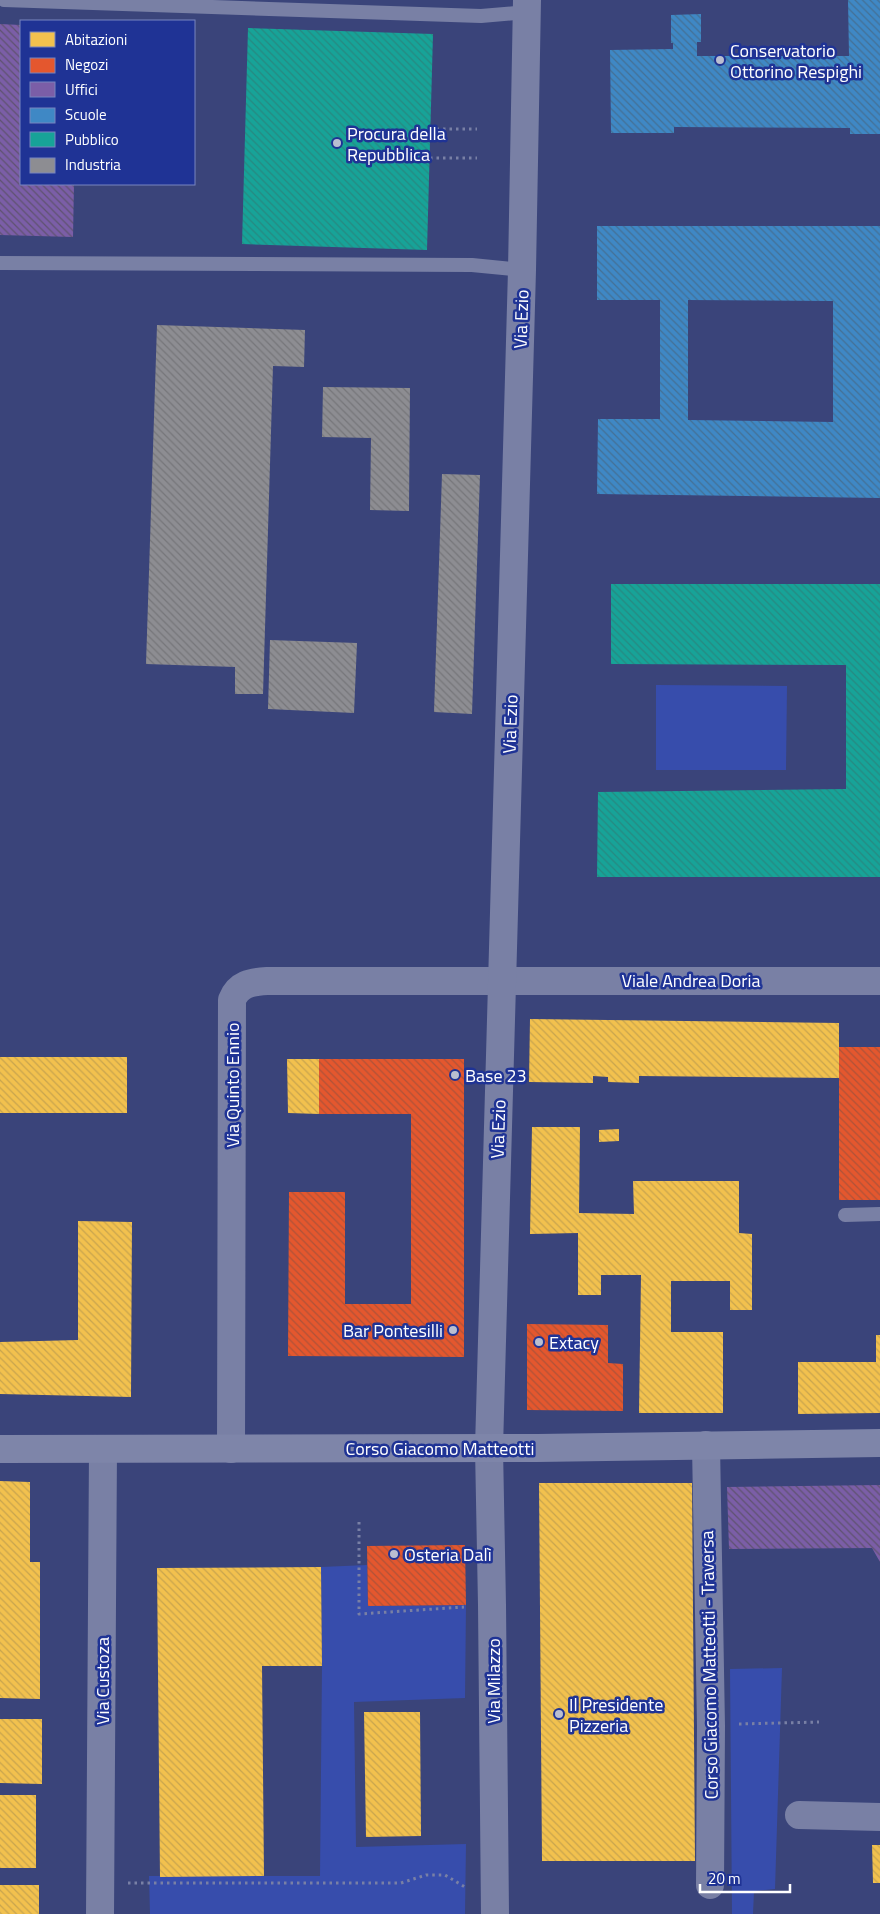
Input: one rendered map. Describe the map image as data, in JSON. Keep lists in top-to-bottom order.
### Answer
{
  "streets": {
    "main road": ["Corso Giacomo Matteotti"],
    "street": [
      "Via Ezio",
      "Viale Andrea Doria",
      "Via Quinto Ennio",
      "Corso Giacomo Matteotti - Traversa",
      "Via Custoza",
      "Via Milazzo"
    ]
  },
  "crossings": [
    ["Via Ezio", "Viale Andrea Doria"],
    ["Via Ezio", "Via Quinto Ennio"],
    ["Via Ezio", "Corso Giacomo Matteotti"],
    ["Via Ezio", "Via Milazzo"],
    ["Viale Andrea Doria", "Via Quinto Ennio"],
    ["Via Quinto Ennio", "Corso Giacomo Matteotti"],
    ["Corso Giacomo Matteotti", "Corso Giacomo Matteotti - Traversa"],
    ["Corso Giacomo Matteotti", "Via Custoza"],
    ["Corso Giacomo Matteotti", "Via Milazzo"]
  ],
  "places": [
    "Conservatorio Ottorino Respighi",
    "Procura della Repubblica",
    "Base 23",
    "Bar Pontesilli",
    "Extacy",
    "Osteria Dalì",
    "Il Presidente Pizzeria"
  ],
  "legend": [
    "Abitazioni",
    "Negozi",
    "Uffici",
    "Scuole",
    "Pubblico",
    "Industria"
  ],
  "scale_bar": "20 m"
}
